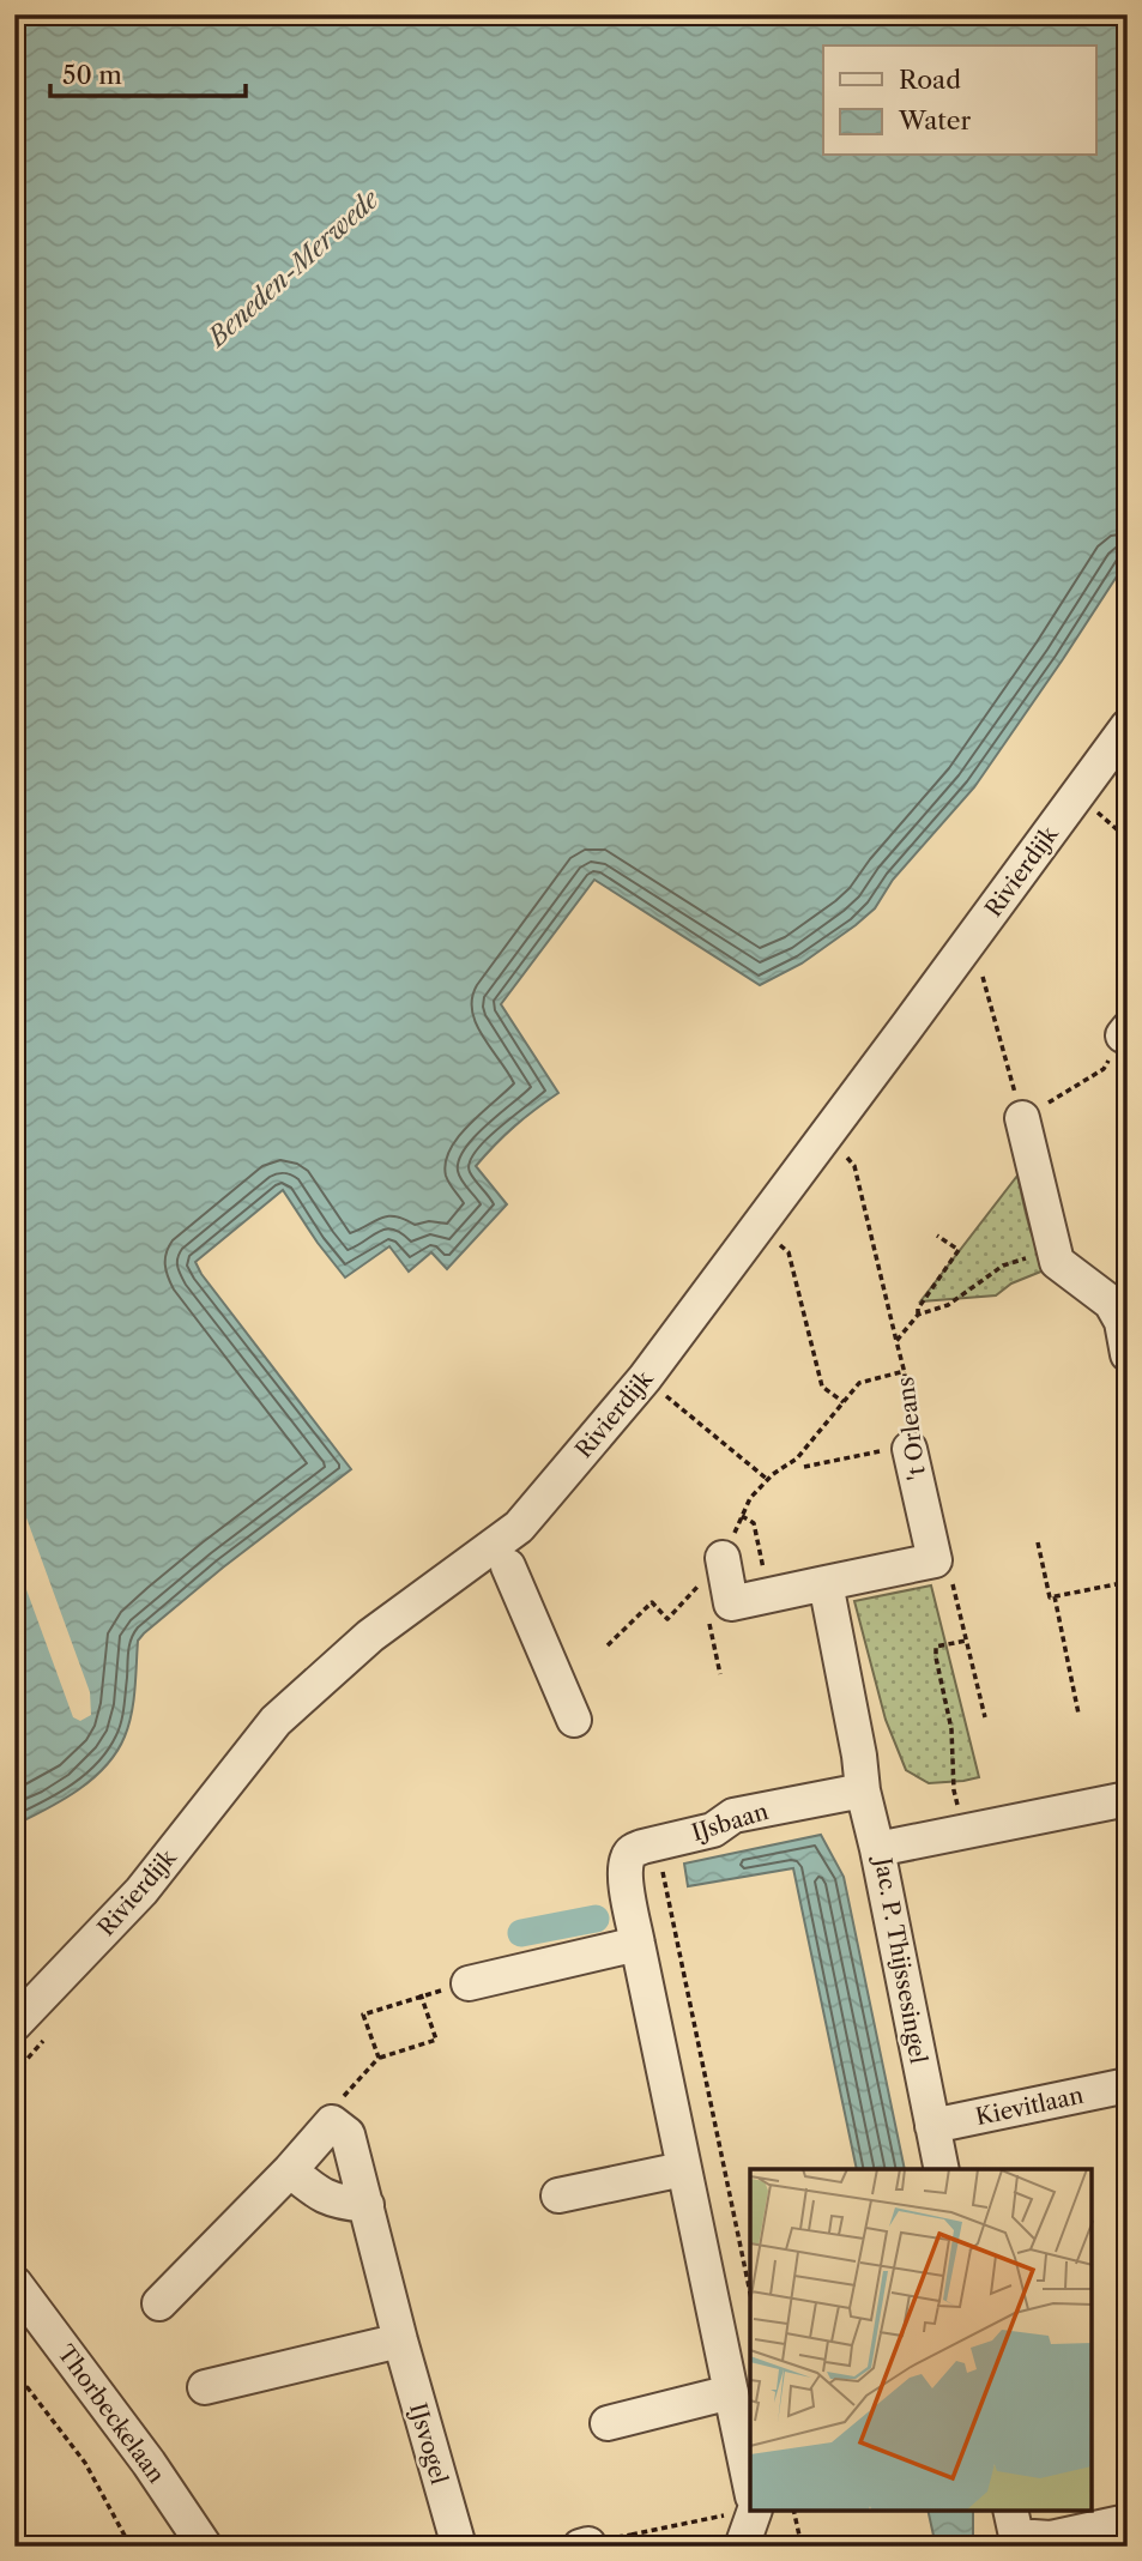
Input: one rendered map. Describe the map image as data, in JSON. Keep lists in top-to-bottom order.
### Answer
{
  "streets": {
    "street": [
      "Rivierdijk",
      "'t Orleans",
      "IJsbaan",
      "Jac. P. Thijssesingel",
      "Kievitlaan",
      "Thorbeckelaan",
      "IJsvogel"
    ]
  },
  "crossings": [
    ["Jac. P. Thijssesingel", "Kievitlaan"]
  ],
  "water": ["Beneden-Merwede"],
  "legend": ["Road", "Water"],
  "scale_bar": "50 m"
}
